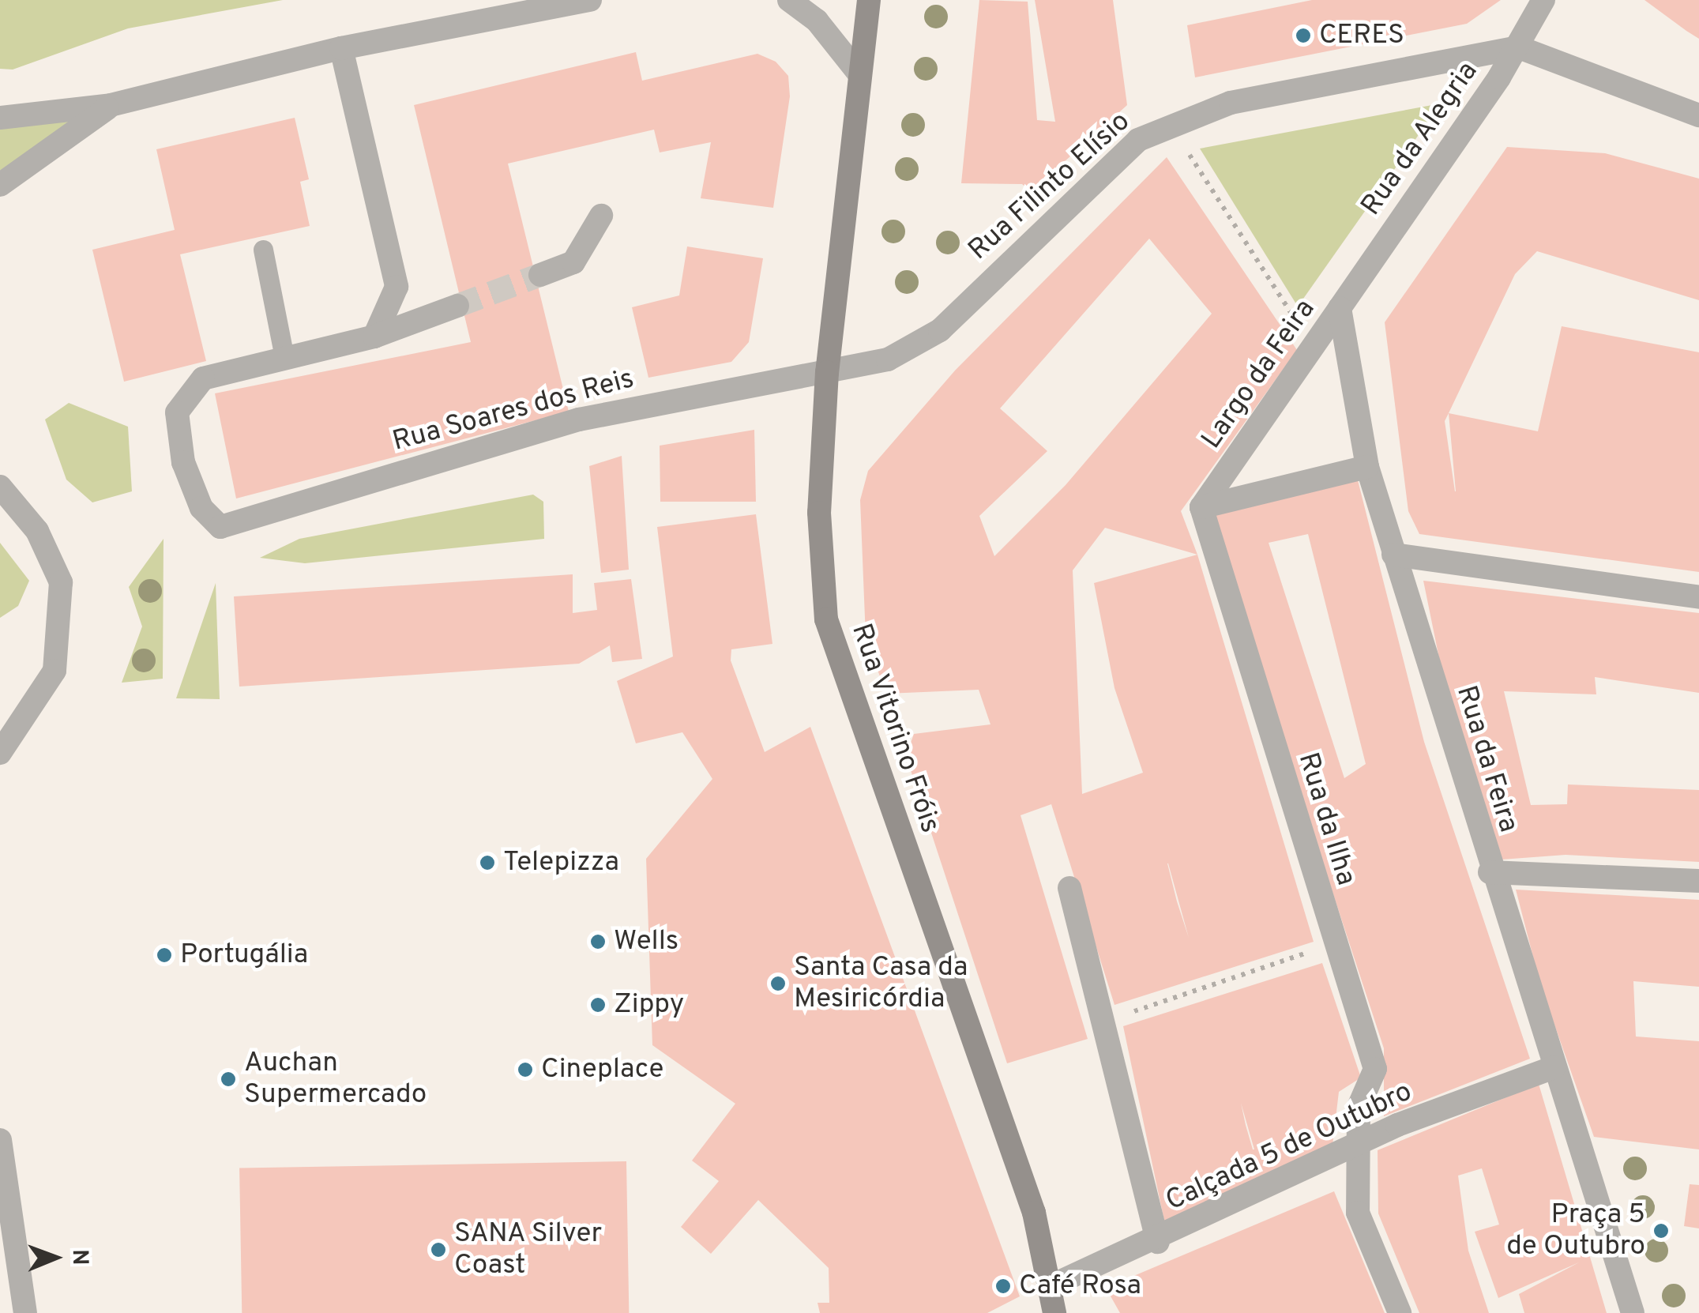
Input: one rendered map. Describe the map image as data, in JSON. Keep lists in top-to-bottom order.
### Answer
{
  "streets": {
    "main road": ["Rua Vitorino Fróis"],
    "street": [
      "Rua da Alegria",
      "Rua Filinto Elísio",
      "Largo da Feira",
      "Rua Soares dos Reis",
      "Rua da Feira",
      "Rua da Ilha",
      "Calçada 5 de Outubro"
    ]
  },
  "crossings": [
    ["Rua da Alegria", "Rua Filinto Elísio"],
    ["Rua da Alegria", "Largo da Feira"],
    ["Rua Filinto Elísio", "Rua Soares dos Reis"],
    ["Rua Filinto Elísio", "Rua Vitorino Fróis"],
    ["Largo da Feira", "Rua da Feira"],
    ["Largo da Feira", "Rua da Ilha"],
    ["Rua Soares dos Reis", "Rua Vitorino Fróis"],
    ["Rua Vitorino Fróis", "Calçada 5 de Outubro"],
    ["Rua da Feira", "Calçada 5 de Outubro"],
    ["Rua da Ilha", "Calçada 5 de Outubro"]
  ],
  "places": [
    "CERES",
    "Telepizza",
    "Wells",
    "Portugália",
    "Santa Casa da Mesiricórdia",
    "Zippy",
    "Cineplace",
    "Auchan Supermercado",
    "Praça 5 de Outubro",
    "SANA Silver Coast",
    "Café Rosa"
  ],
  "north": "right"
}
